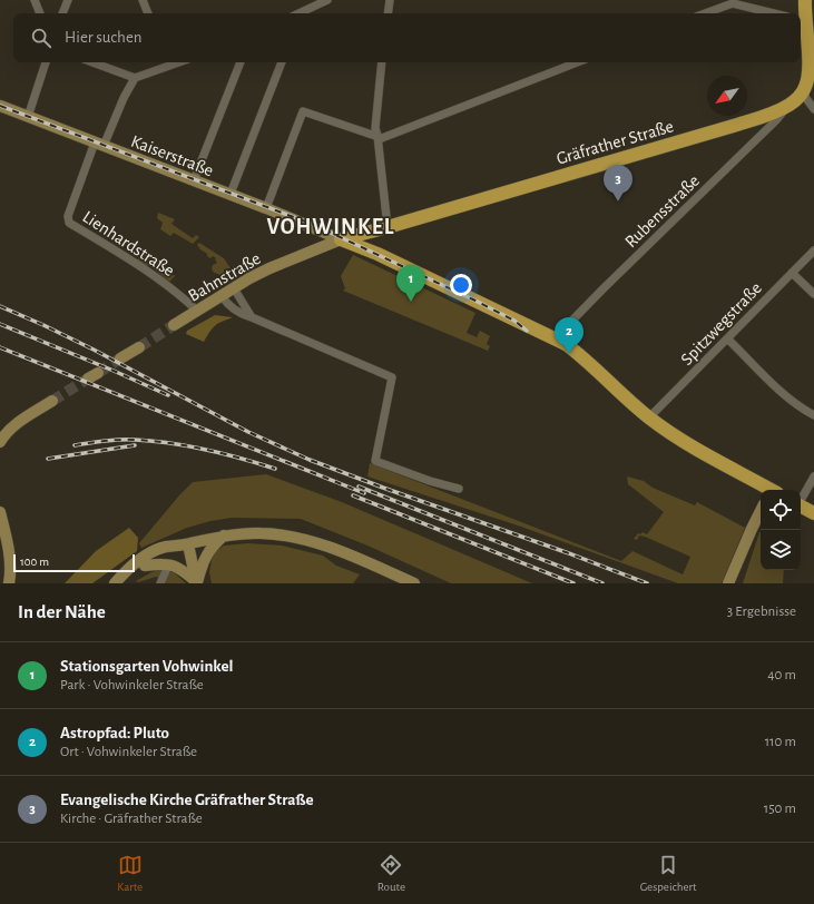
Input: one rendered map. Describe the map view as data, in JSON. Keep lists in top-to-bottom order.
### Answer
{
  "streets": {
    "main road": ["Gräfrather Straße", "Kaiserstraße", "Bahnstraße"],
    "street": ["Rubensstraße", "Lienhardstraße", "Spitzwegstraße"]
  },
  "crossings": [
    ["Gräfrather Straße", "Kaiserstraße"],
    ["Gräfrather Straße", "Rubensstraße"],
    ["Gräfrather Straße", "Bahnstraße"],
    ["Kaiserstraße", "Lienhardstraße"],
    ["Kaiserstraße", "Bahnstraße"],
    ["Lienhardstraße", "Bahnstraße"]
  ],
  "districts": ["VOHWINKEL"],
  "scale_bar": "100 m",
  "north": "bottom left",
  "page": {
    "search": "Hier suchen",
    "pins": ["3", "1", "2"],
    "scale": "100 m",
    "heading": ["In der Nähe", "3 Ergebnisse"],
    "list": [
      {
        "mark": "1",
        "name": "Stationsgarten Vohwinkel",
        "note": "Park · Vohwinkeler Straße",
        "value": "40 m"
      },
      {
        "mark": "2",
        "name": "Astropfad: Pluto",
        "note": "Ort · Vohwinkeler Straße",
        "value": "110 m"
      },
      {
        "mark": "3",
        "name": "Evangelische Kirche Gräfrather Straße",
        "note": "Kirche · Gräfrather Straße",
        "value": "150 m"
      }
    ],
    "nav": ["Karte", "Route", "Gespeichert"]
  }
}
